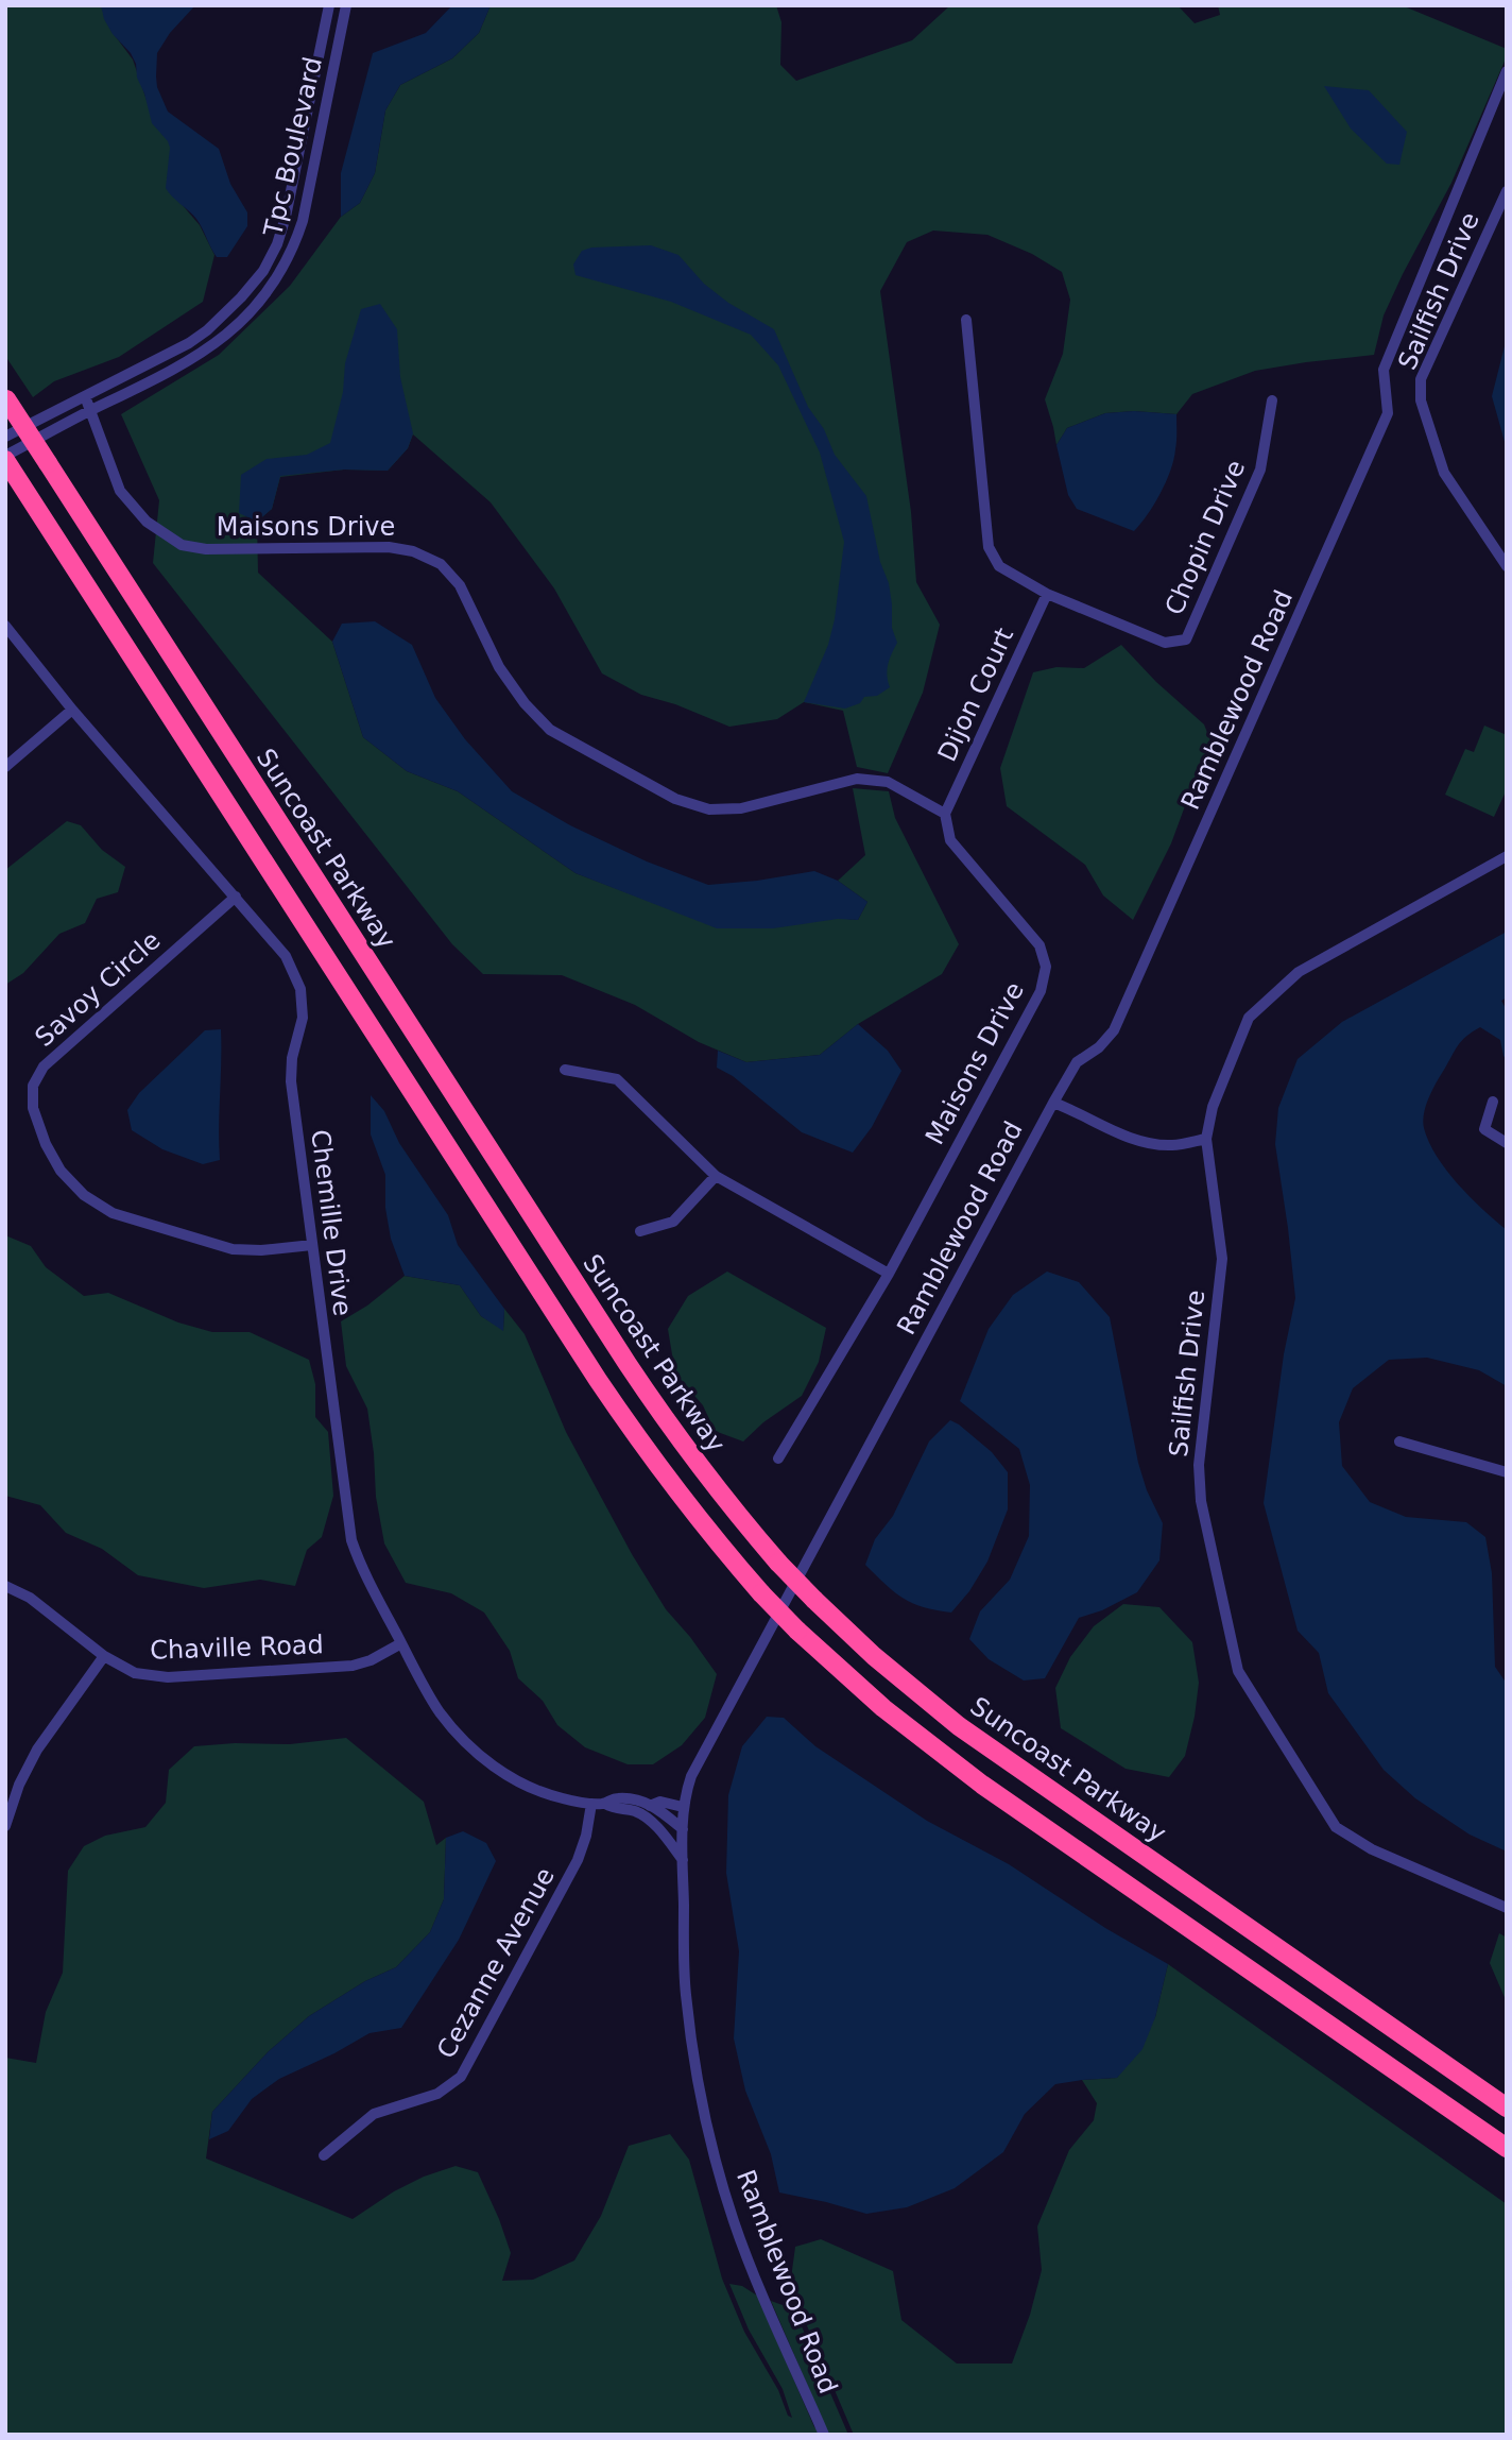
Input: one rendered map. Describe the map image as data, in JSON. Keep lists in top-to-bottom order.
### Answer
{
  "streets": {
    "highway": ["Suncoast Parkway"],
    "street": [
      "Tpc Boulevard",
      "Sailfish Drive",
      "Maisons Drive",
      "Chopin Drive",
      "Dijon Court",
      "Ramblewood Road",
      "Savoy Circle",
      "Chemille Drive",
      "Chaville Road",
      "Cezanne Avenue"
    ]
  },
  "crossings": [
    ["Tpc Boulevard", "Maisons Drive"],
    ["Maisons Drive", "Dijon Court"],
    ["Chopin Drive", "Dijon Court"],
    ["Ramblewood Road", "Chemille Drive"],
    ["Savoy Circle", "Chemille Drive"],
    ["Chemille Drive", "Chaville Road"],
    ["Chemille Drive", "Cezanne Avenue"]
  ]
}
